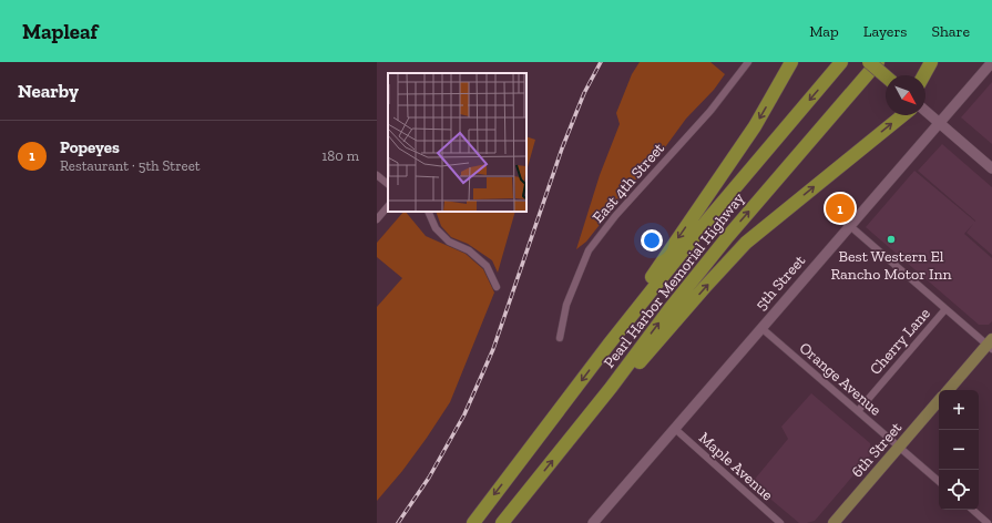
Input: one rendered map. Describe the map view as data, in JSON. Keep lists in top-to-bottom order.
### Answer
{
  "streets": {
    "highway": ["Pearl Harbor Memorial Highway"],
    "main road": ["6th Street"],
    "street": [
      "East 4th Street",
      "5th Street",
      "Cherry Lane",
      "Orange Avenue",
      "Maple Avenue"
    ]
  },
  "crossings": [
    ["5th Street", "Orange Avenue"],
    ["5th Street", "Maple Avenue"],
    ["Cherry Lane", "Orange Avenue"],
    ["Orange Avenue", "6th Street"]
  ],
  "places": ["Best Western El Rancho Motor Inn"],
  "north": "bottom right",
  "page": {
    "header": "Mapleaf",
    "nav": ["Map", "Layers", "Share"],
    "heading": "Nearby",
    "list": [
      {
        "mark": "1",
        "name": "Popeyes",
        "note": "Restaurant · 5th Street",
        "value": "180 m"
      }
    ],
    "pins": "1",
    "map_buttons": ["+", "−"]
  }
}
